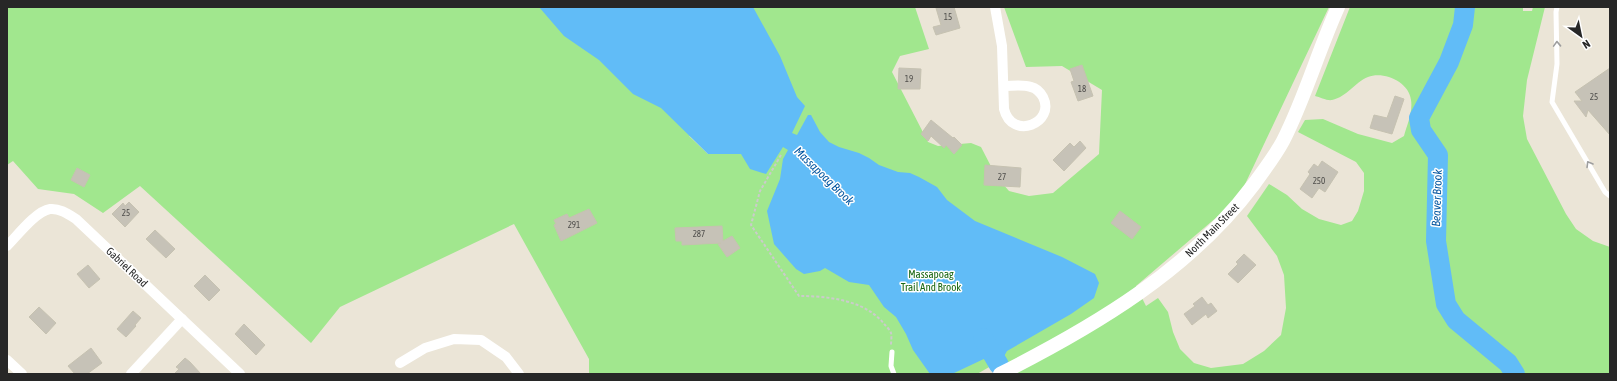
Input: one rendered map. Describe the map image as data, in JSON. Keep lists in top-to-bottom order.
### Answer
{
  "streets": {
    "main road": ["North Main Street"],
    "street": ["Gabriel Road"]
  },
  "water": ["Massapoag Brook", "Beaver Brook"],
  "parks": ["Massapoag Trail And Brook"],
  "house_numbers": [
    "15",
    "19",
    "18",
    "25",
    "27",
    "250",
    "25",
    "291",
    "287"
  ],
  "north": "bottom right"
}
